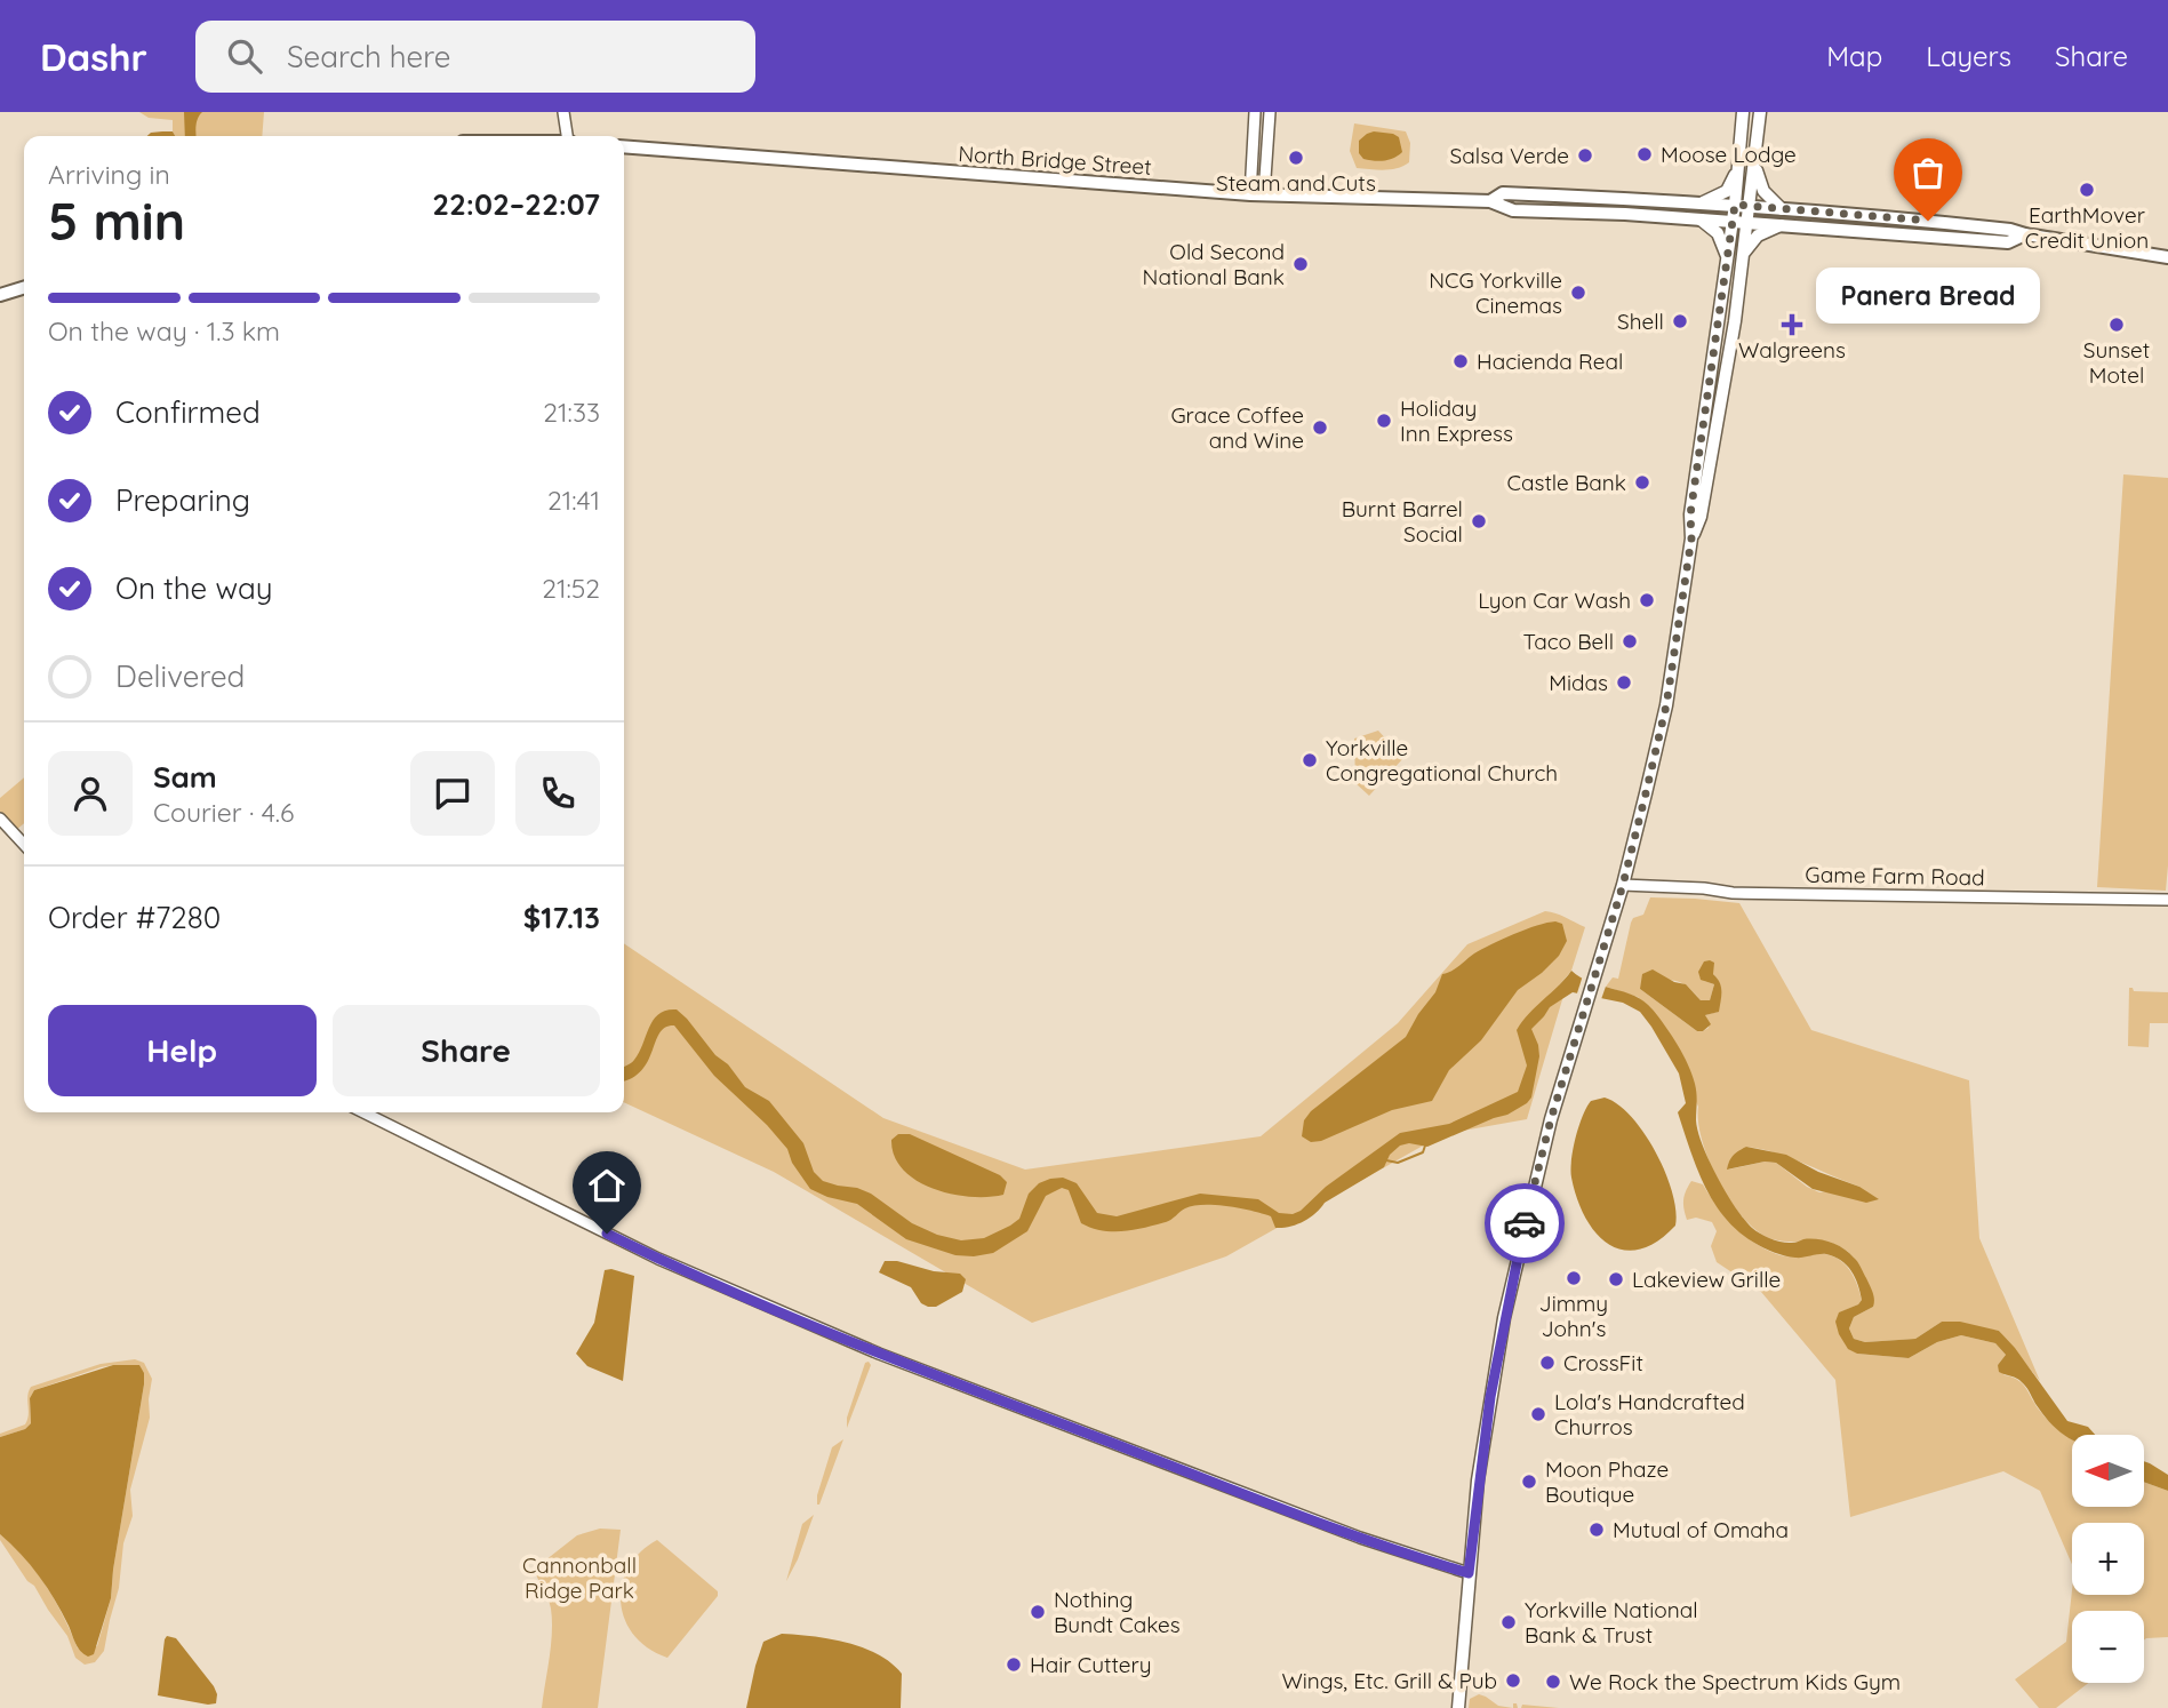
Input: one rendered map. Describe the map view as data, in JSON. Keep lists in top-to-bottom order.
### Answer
{
  "streets": {
    "highway": ["North Bridge Street"],
    "main road": ["Game Farm Road"]
  },
  "parks": ["Cannonball Ridge Park"],
  "places": {
    "other": [
      "Moose Lodge",
      "Salsa Verde",
      "Steam and Cuts",
      "EarthMover Credit Union",
      "Panera Bread",
      "Old Second National Bank",
      "NCG Yorkville Cinemas",
      "Shell",
      "Sunset Motel",
      "Hacienda Real",
      "Holiday Inn Express",
      "Grace Coffee and Wine",
      "Castle Bank",
      "Burnt Barrel Social",
      "Lyon Car Wash",
      "Taco Bell",
      "Midas",
      "Yorkville Congregational Church",
      "Jimmy John's",
      "Lakeview Grille",
      "CrossFit",
      "Lola's Handcrafted Churros",
      "Moon Phaze Boutique",
      "Mutual of Omaha",
      "Nothing Bundt Cakes",
      "Yorkville National Bank & Trust",
      "Hair Cuttery",
      "Wings, Etc. Grill & Pub",
      "We Rock the Spectrum Kids Gym"
    ],
    "health": ["Walgreens"]
  },
  "north": "left",
  "page": {
    "header": "Dashr",
    "search": "Search here",
    "nav": ["Map", "Layers", "Share"],
    "heading": ["5 min", "Arriving in", "22:02–22:07"],
    "panel": [
      "Sam",
      "Courier · 4.6",
      "Order #7280",
      "$17.13"
    ],
    "bubble": "Panera Bread",
    "bar": "On the way · 1.3 km",
    "list": [
      ["Confirmed", "21:33"],
      ["Preparing", "21:41"],
      ["On the way", "21:52"],
      "Delivered"
    ],
    "buttons": ["Help", "Share"],
    "map_buttons": ["+", "−"]
  }
}
